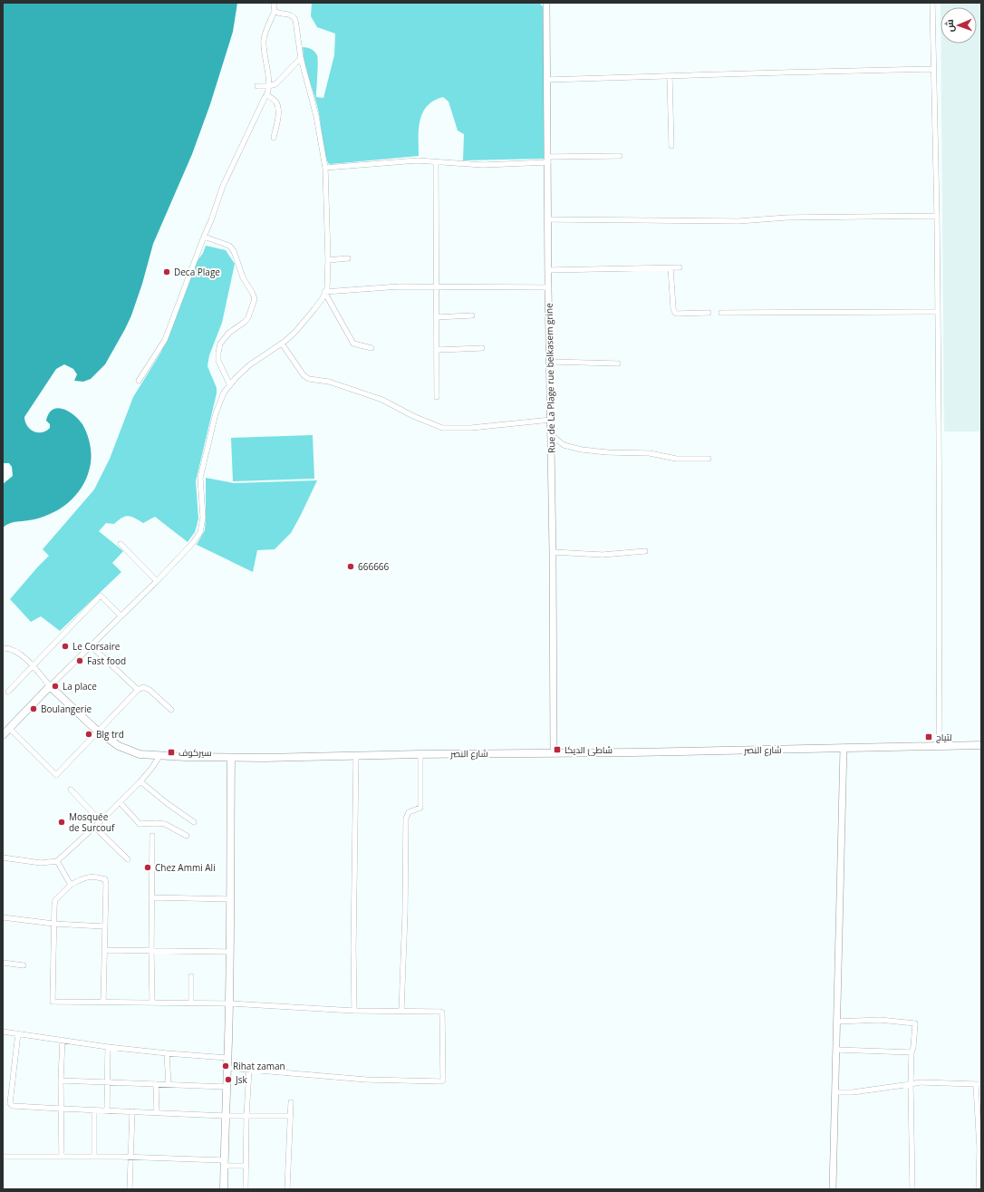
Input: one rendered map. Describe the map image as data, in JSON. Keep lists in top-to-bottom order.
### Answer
{
  "streets": {
    "main road": ["شارع النصر"],
    "street": ["Rue de La Plage rue belkasem grine"]
  },
  "crossings": [
    ["Rue de La Plage rue belkasem grine", "شارع النصر"]
  ],
  "places": {
    "other": [
      "Deca Plage",
      "666666",
      "Le Corsaire",
      "Fast food",
      "La place",
      "Boulangerie",
      "Blg trd",
      "Mosquée de Surcouf",
      "Chez Ammi Ali",
      "Rihat zaman",
      "Jsk"
    ],
    "transit": ["لتياج", "شاطئ الديكا", "سيركوف"]
  },
  "north": "left"
}
